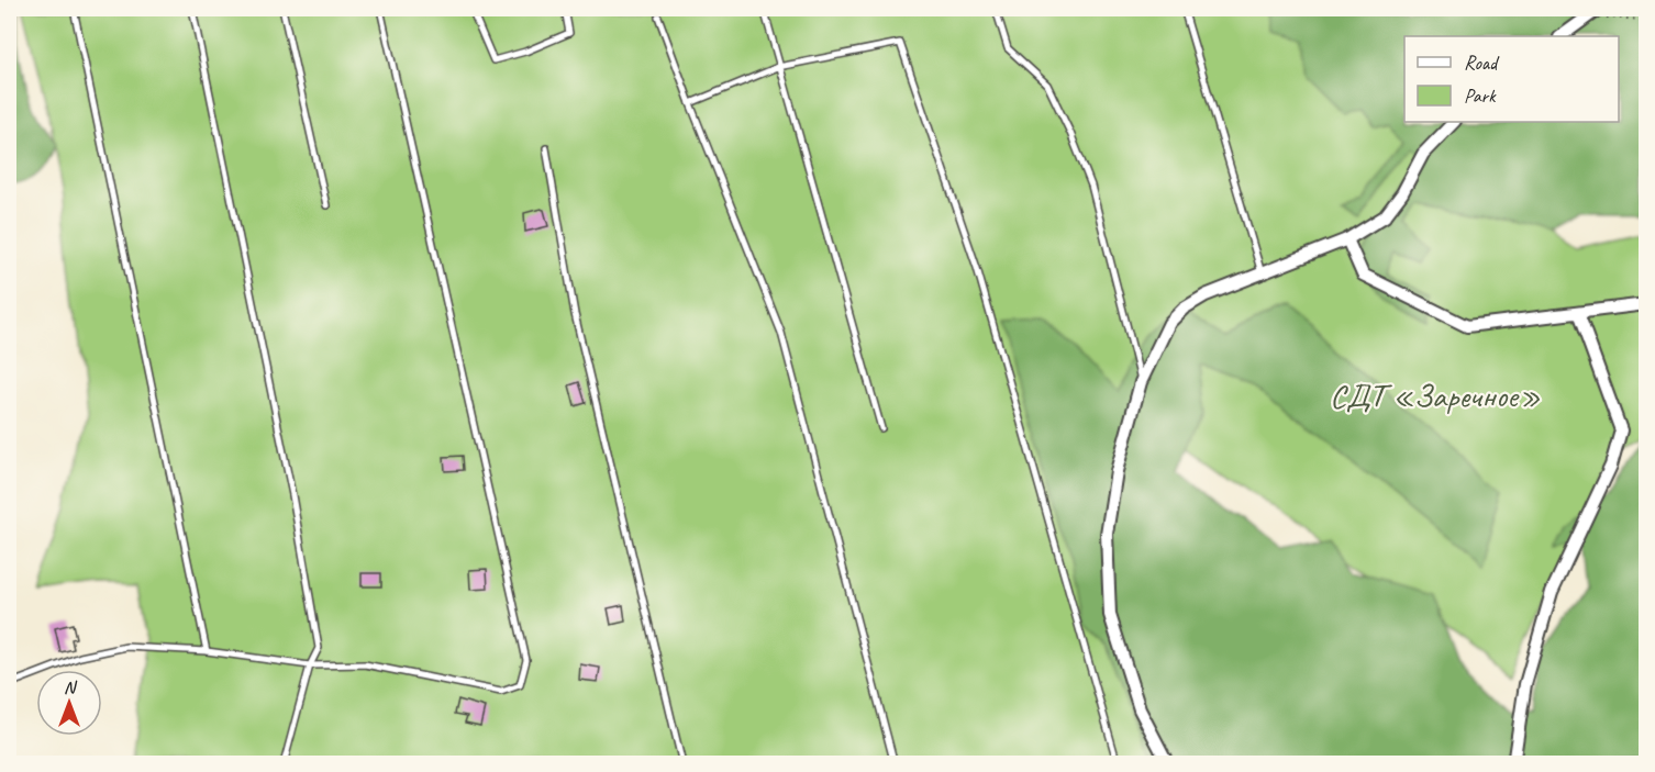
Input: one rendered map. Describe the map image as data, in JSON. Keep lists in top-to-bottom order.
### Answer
{
  "parks": ["СДТ «Заречное»"],
  "legend": ["Road", "Park"],
  "north": "top"
}
